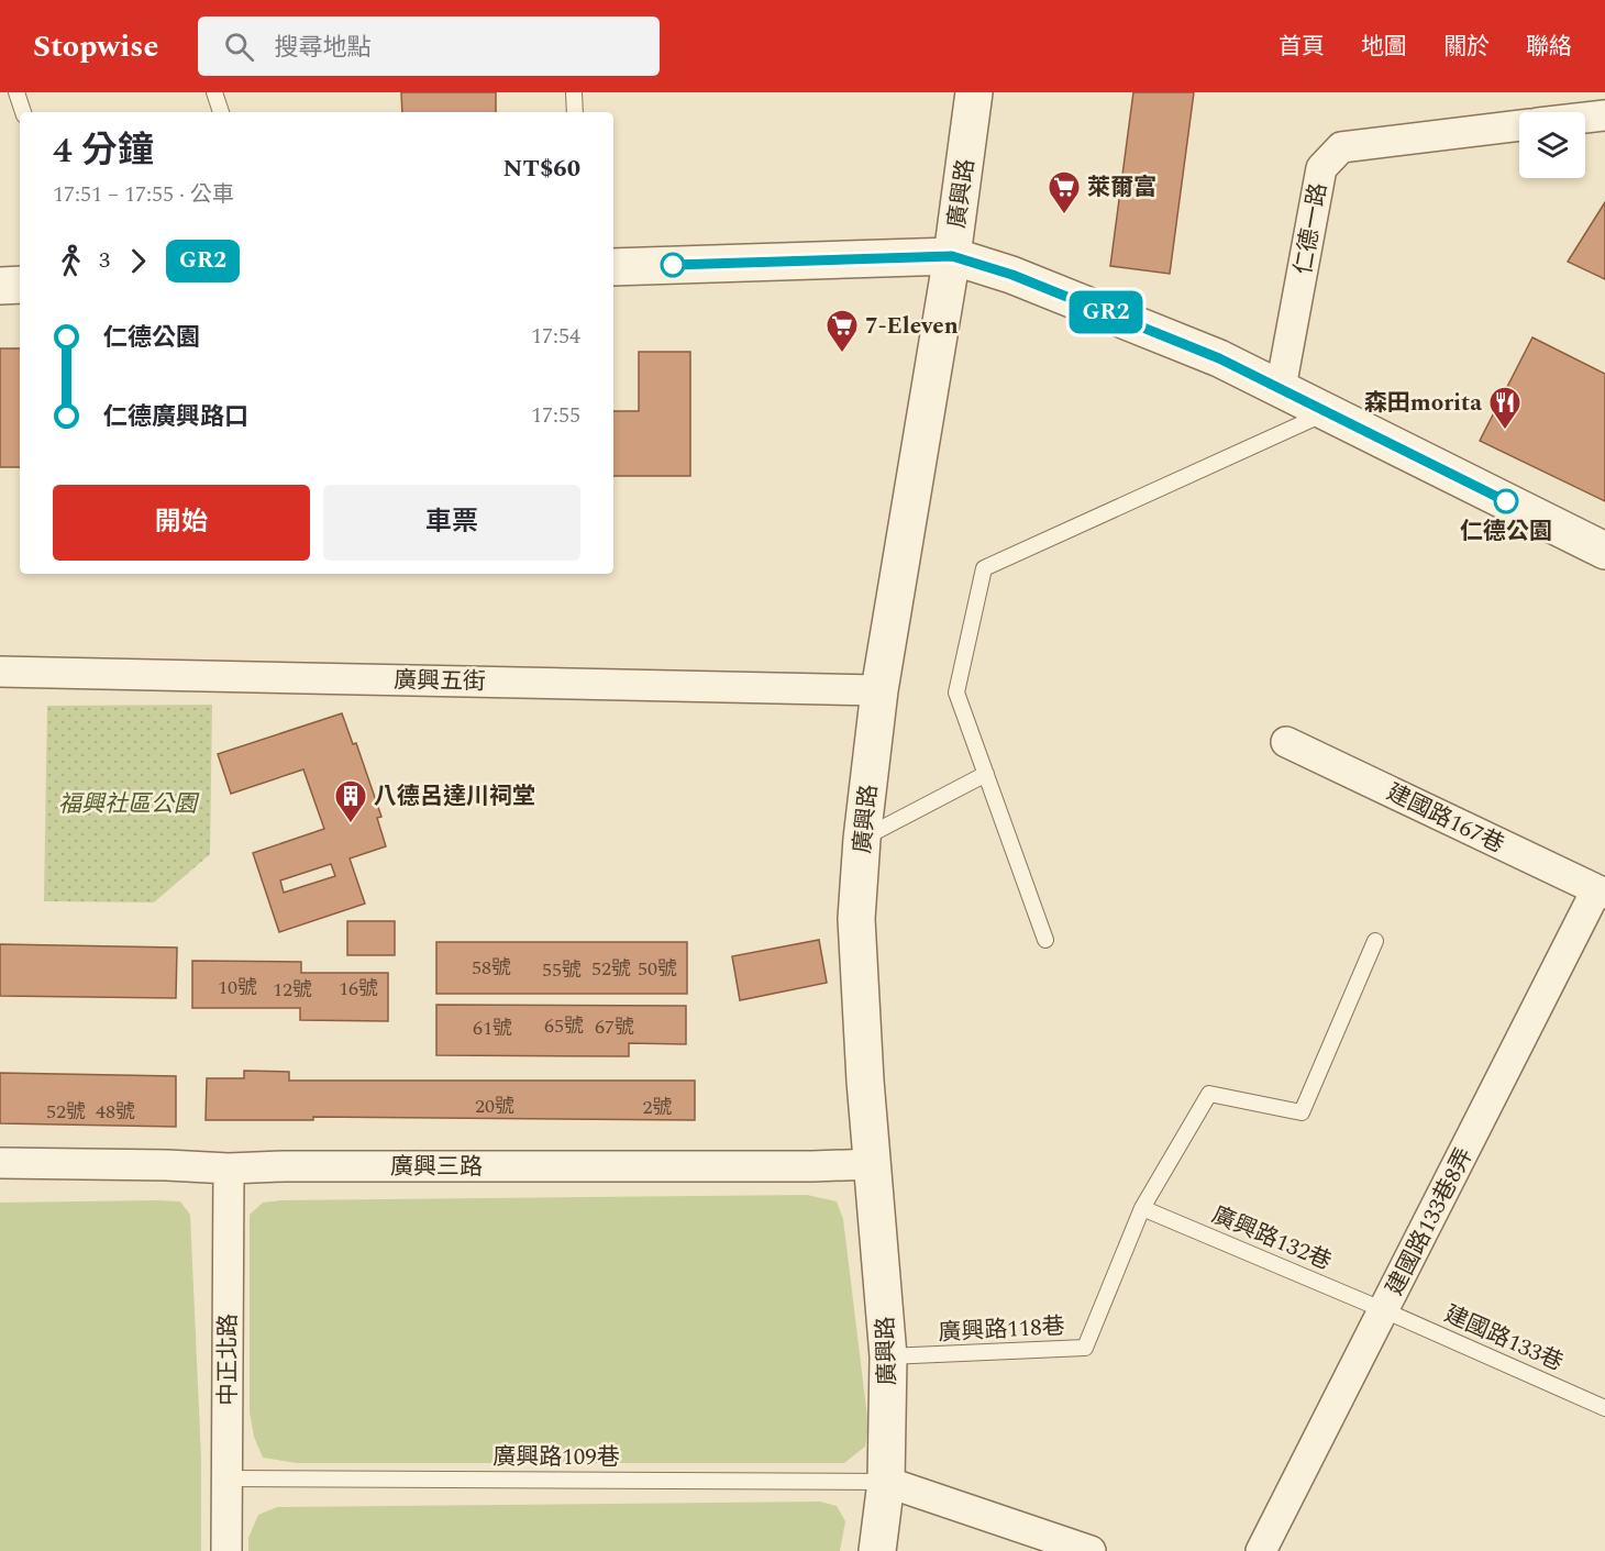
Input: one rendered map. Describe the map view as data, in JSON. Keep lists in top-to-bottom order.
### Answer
{
  "streets": {
    "street": [
      "廣興路",
      "仁德一路",
      "廣興五街",
      "建國路167巷",
      "廣興三路",
      "建國路133巷8弄",
      "中正北路"
    ],
    "lane": [
      "廣興路132巷",
      "廣興路118巷",
      "建國路133巷",
      "廣興路109巷"
    ]
  },
  "crossings": [
    ["廣興路", "廣興五街"],
    ["廣興路", "廣興三路"],
    ["廣興路", "廣興路118巷"],
    ["廣興路", "廣興路109巷"],
    ["建國路167巷", "建國路133巷8弄"],
    ["廣興三路", "中正北路"],
    ["建國路133巷8弄", "廣興路132巷"],
    ["建國路133巷8弄", "建國路133巷"],
    ["廣興路132巷", "廣興路118巷"],
    ["廣興路132巷", "建國路133巷"],
    ["中正北路", "廣興路109巷"]
  ],
  "parks": ["福興社區公園"],
  "places": {
    "supermarket": ["萊爾富", "7-Eleven"],
    "restaurant": ["森田morita"],
    "other": ["仁德公園"],
    "building": ["八德呂達川祠堂"]
  },
  "lines": ["bus line GR2"],
  "house_numbers": [
    "58號",
    "52號",
    "50號",
    "55號",
    "10號",
    "16號",
    "12號",
    "65號",
    "67號",
    "61號",
    "20號",
    "2號",
    "52號",
    "48號"
  ],
  "page": {
    "header": "Stopwise",
    "search": "搜尋地點",
    "nav": [
      "首頁",
      "地圖",
      "關於",
      "聯絡"
    ],
    "on_map": "GR2",
    "heading": ["4 分鐘", "17:51 – 17:55 · 公車", "NT$60"],
    "legs": ["3", "GR2"],
    "list": [
      {
        "name": "仁德公園",
        "value": "17:54"
      },
      {
        "name": "仁德廣興路口",
        "value": "17:55"
      }
    ],
    "buttons": ["開始", "車票"]
  }
}
